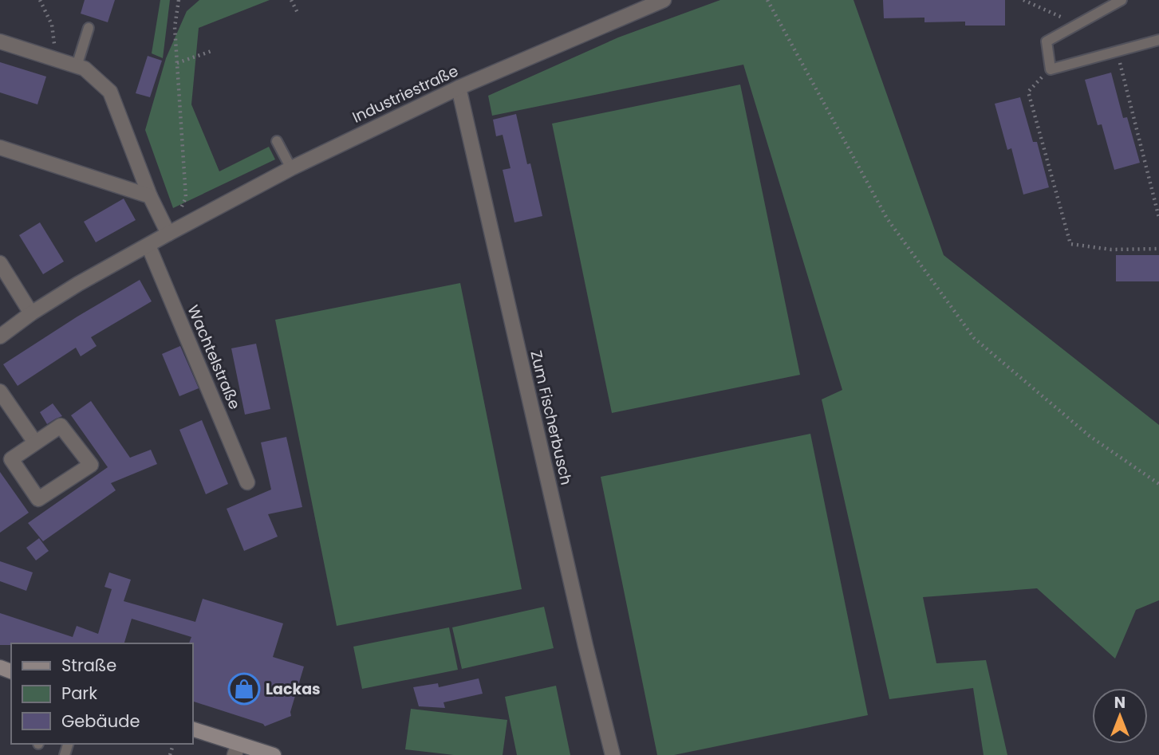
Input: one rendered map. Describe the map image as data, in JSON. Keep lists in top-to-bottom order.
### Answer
{
  "streets": {
    "street": ["Industriestraße", "Wachtelstraße", "Zum Fischerbusch"]
  },
  "crossings": [
    ["Industriestraße", "Wachtelstraße"],
    ["Industriestraße", "Zum Fischerbusch"]
  ],
  "places": {
    "shop": ["Lackas"]
  },
  "legend": ["Straße", "Park", "Gebäude"],
  "north": "top"
}
